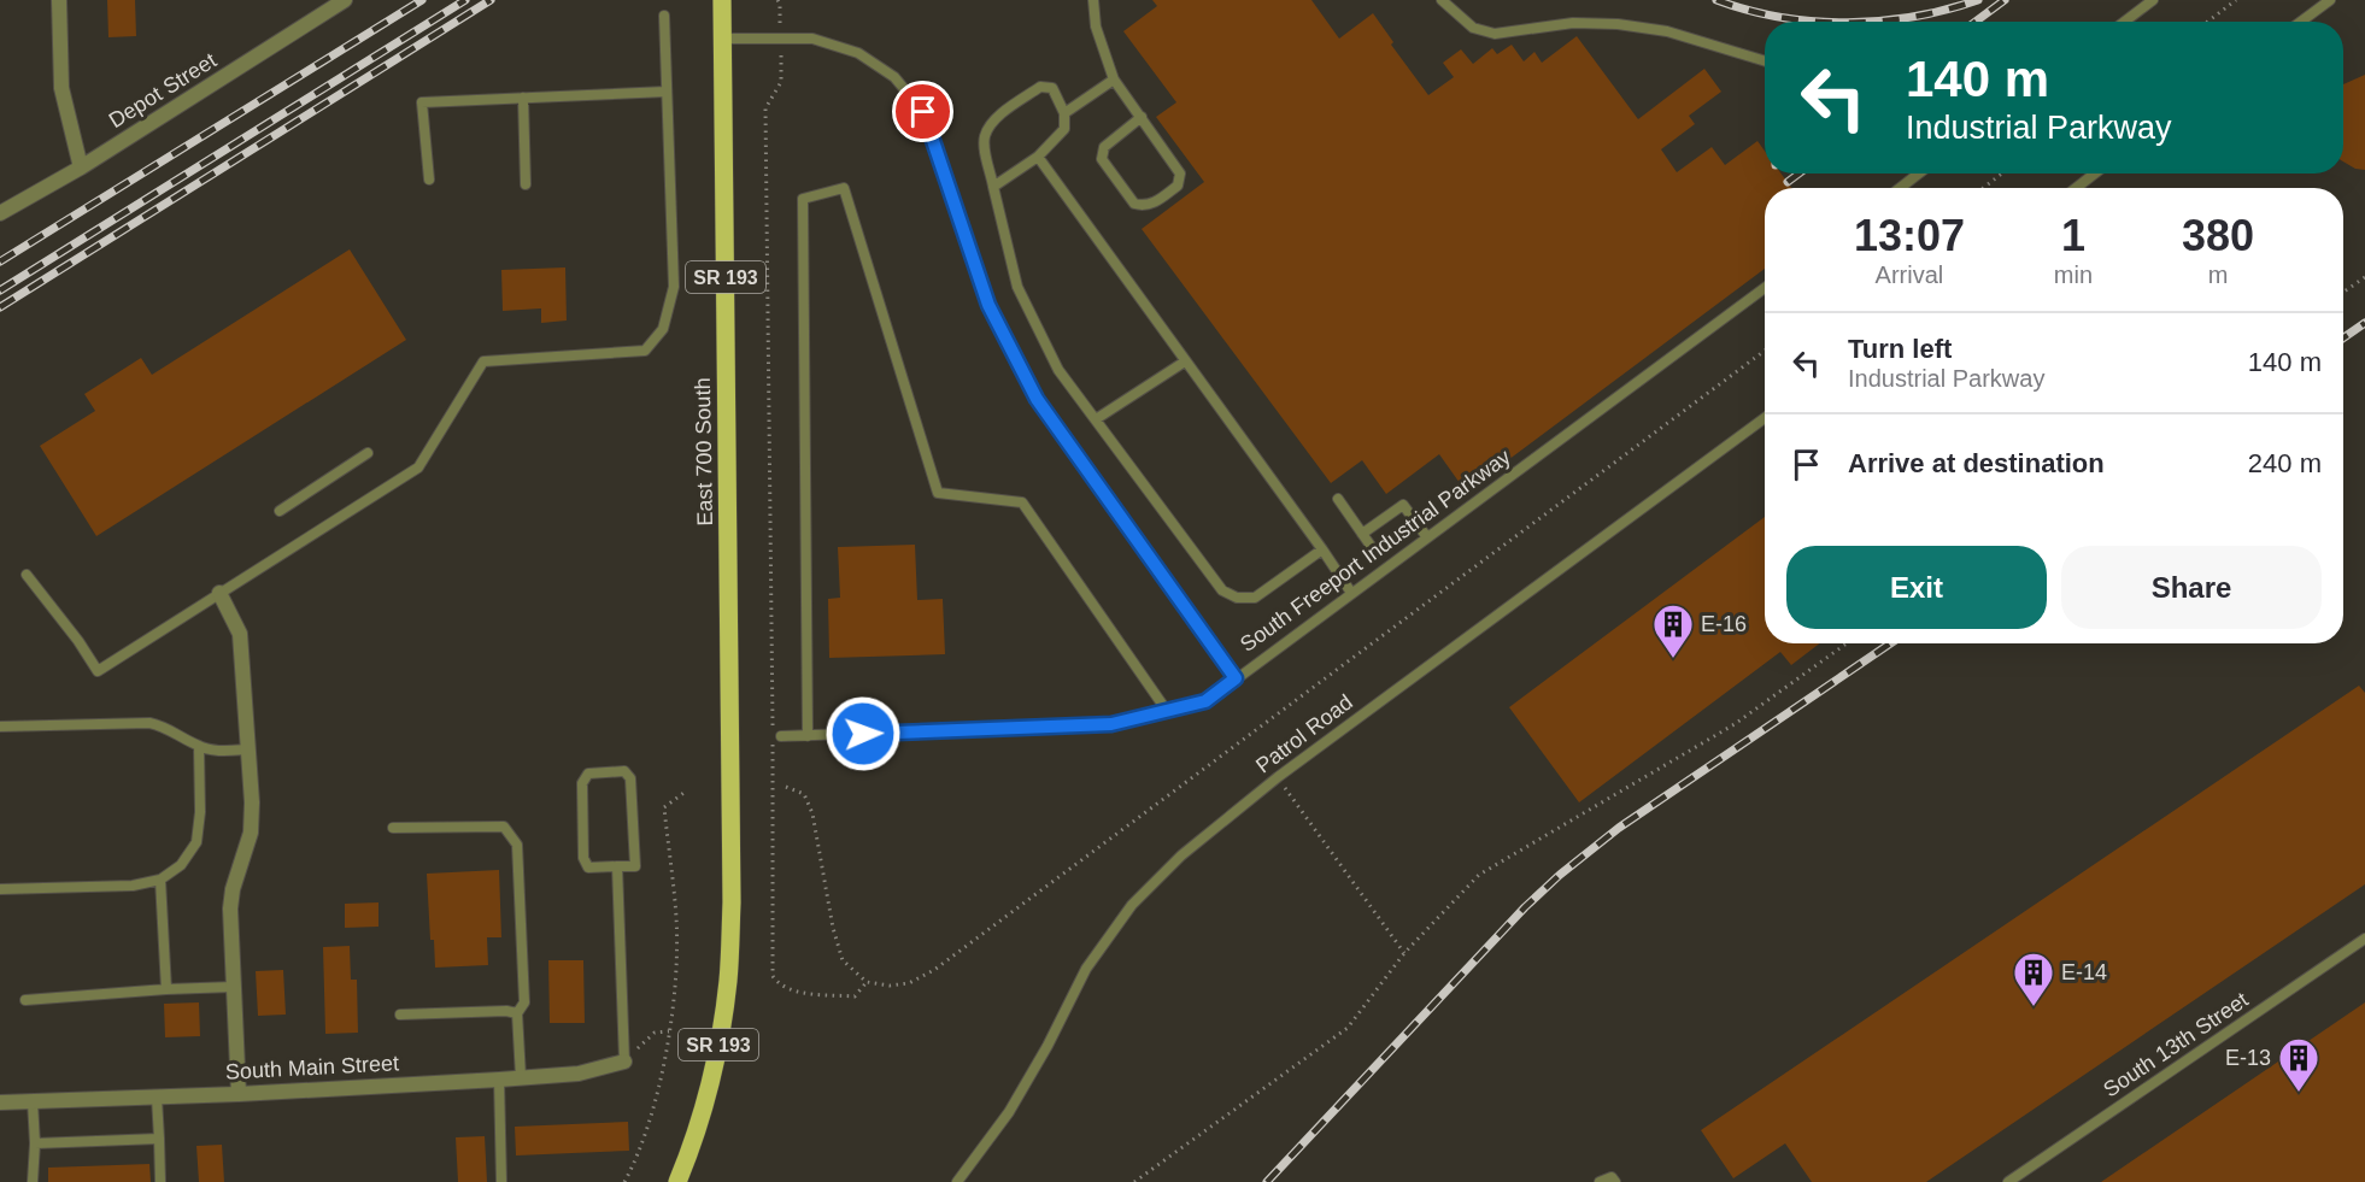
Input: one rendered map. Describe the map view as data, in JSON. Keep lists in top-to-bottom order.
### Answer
{
  "streets": {
    "main road": ["SR 193", "East 700 South"],
    "street": ["Depot Street", "South Main Street"],
    "lane": ["South Freeport Industrial Parkway", "Patrol Road", "South 13th Street"]
  },
  "places": {
    "building": ["E-16", "E-14", "E-13"]
  },
  "page": {
    "turn": ["140 m", "Industrial Parkway"],
    "eta": [
      "13:07",
      "Arrival",
      "1",
      "min",
      "380",
      "m"
    ],
    "list": [
      {
        "name": "Turn left",
        "note": "Industrial Parkway",
        "value": "140 m"
      },
      {
        "name": "Arrive at destination",
        "value": "240 m"
      }
    ],
    "buttons": ["Exit", "Share"]
  }
}
